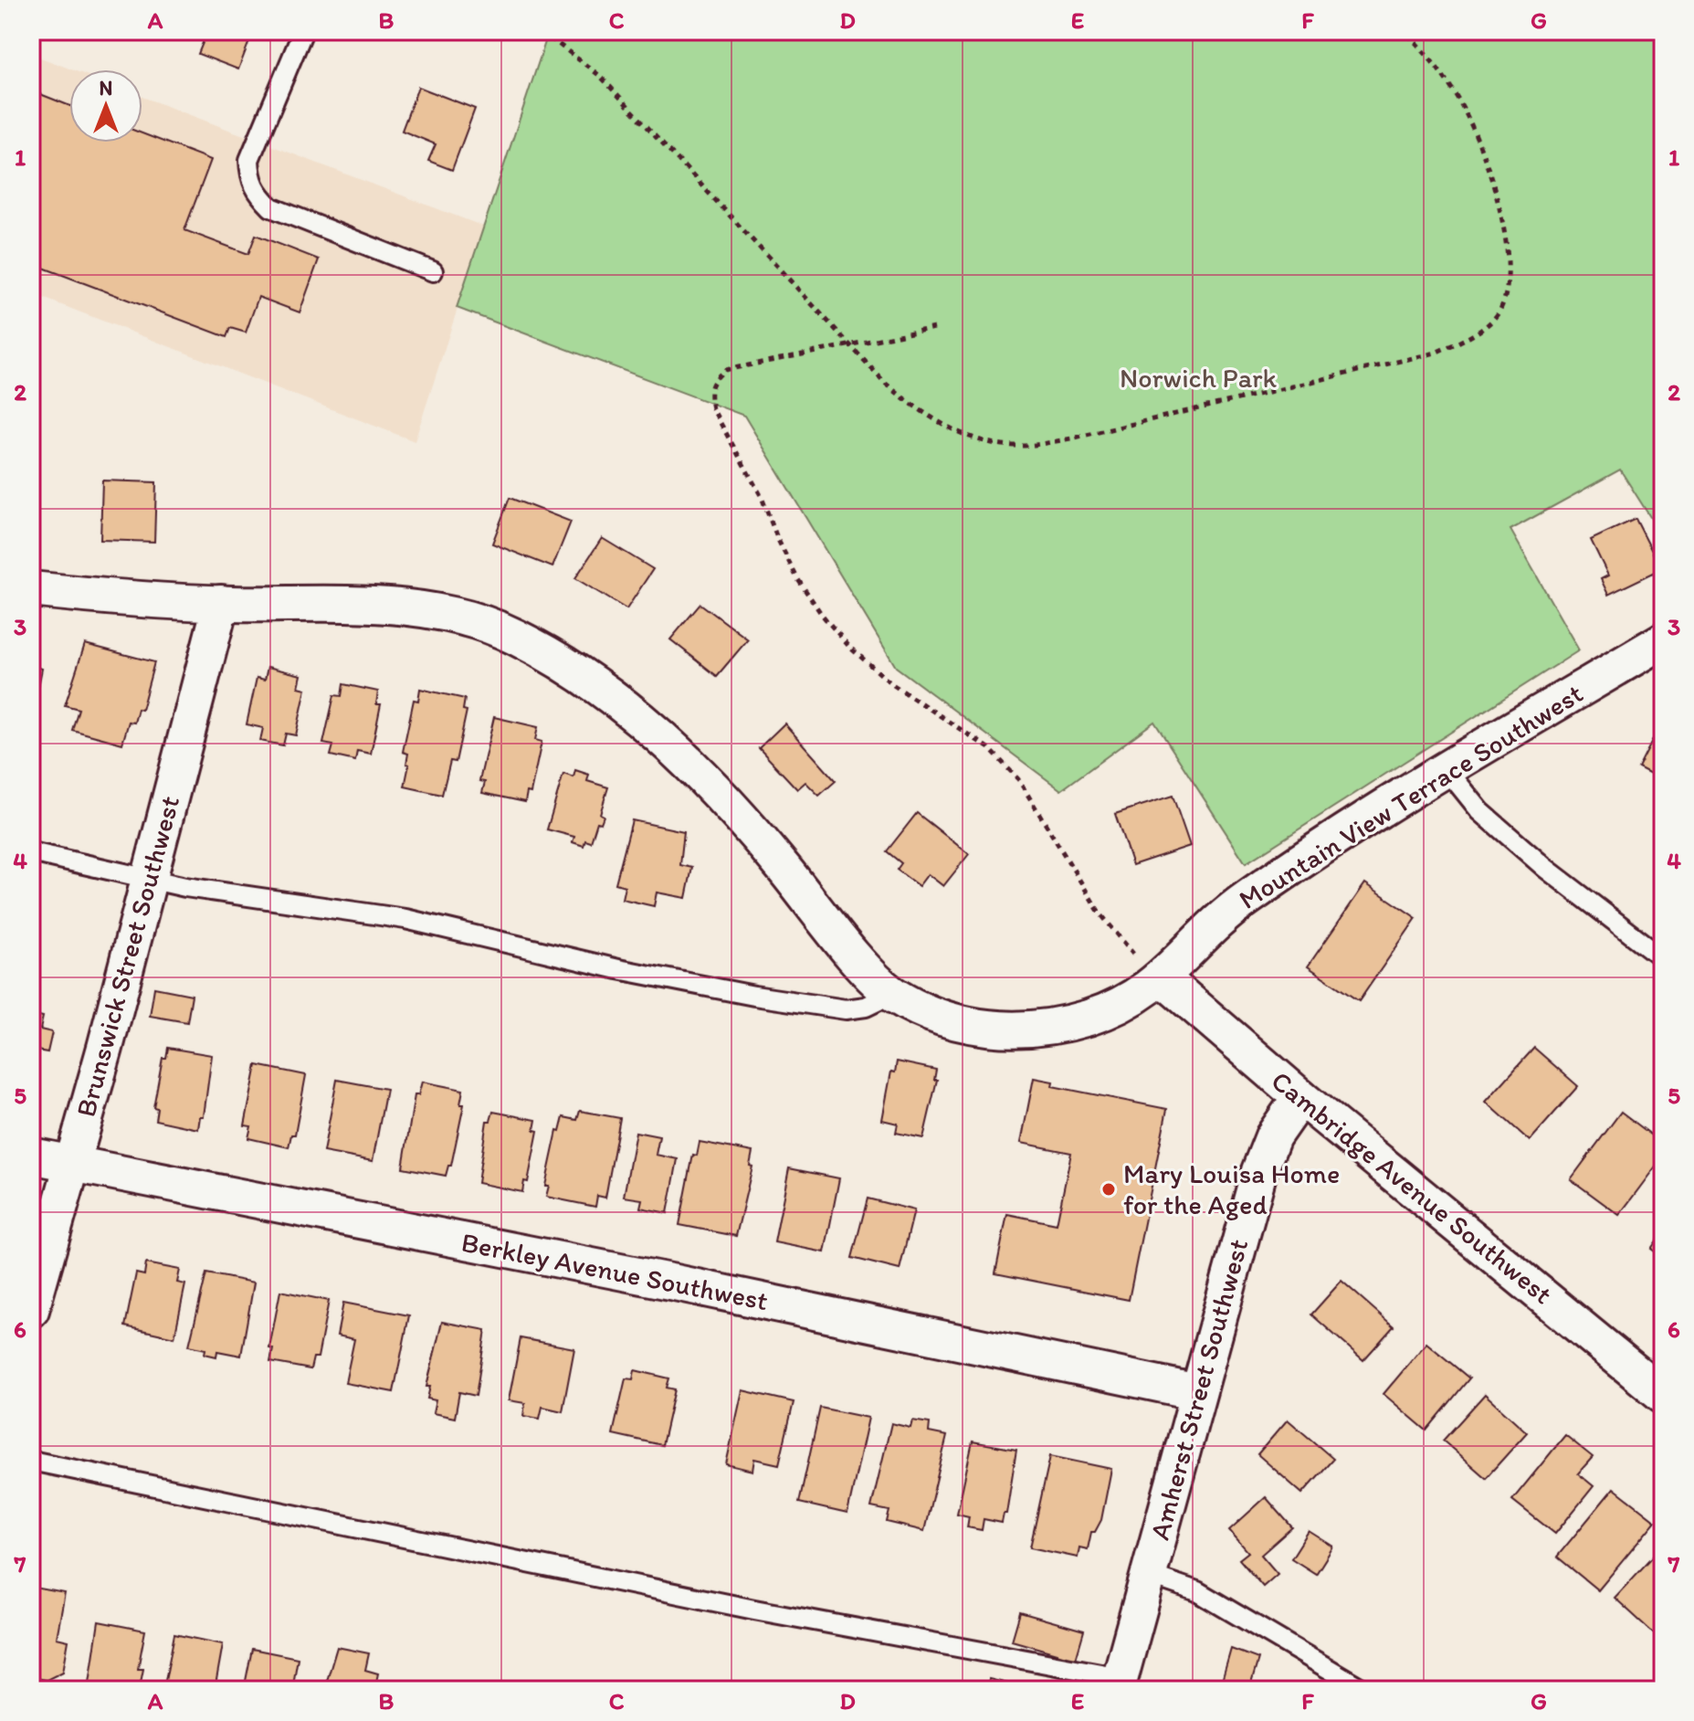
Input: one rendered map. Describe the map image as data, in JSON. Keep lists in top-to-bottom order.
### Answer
{
  "streets": {
    "street": [
      "Mountain View Terrace Southwest",
      "Brunswick Street Southwest",
      "Cambridge Avenue Southwest",
      "Berkley Avenue Southwest",
      "Amherst Street Southwest"
    ]
  },
  "crossings": [
    ["Mountain View Terrace Southwest", "Brunswick Street Southwest"],
    ["Mountain View Terrace Southwest", "Cambridge Avenue Southwest"],
    ["Brunswick Street Southwest", "Berkley Avenue Southwest"],
    ["Cambridge Avenue Southwest", "Amherst Street Southwest"],
    ["Berkley Avenue Southwest", "Amherst Street Southwest"]
  ],
  "parks": ["Norwich Park"],
  "places": ["Mary Louisa Home for the Aged"],
  "north": "top",
  "grid": {
    "columns": [
      "A",
      "B",
      "C",
      "D",
      "E",
      "F",
      "G"
    ],
    "rows": [
      "1",
      "2",
      "3",
      "4",
      "5",
      "6",
      "7"
    ]
  }
}
